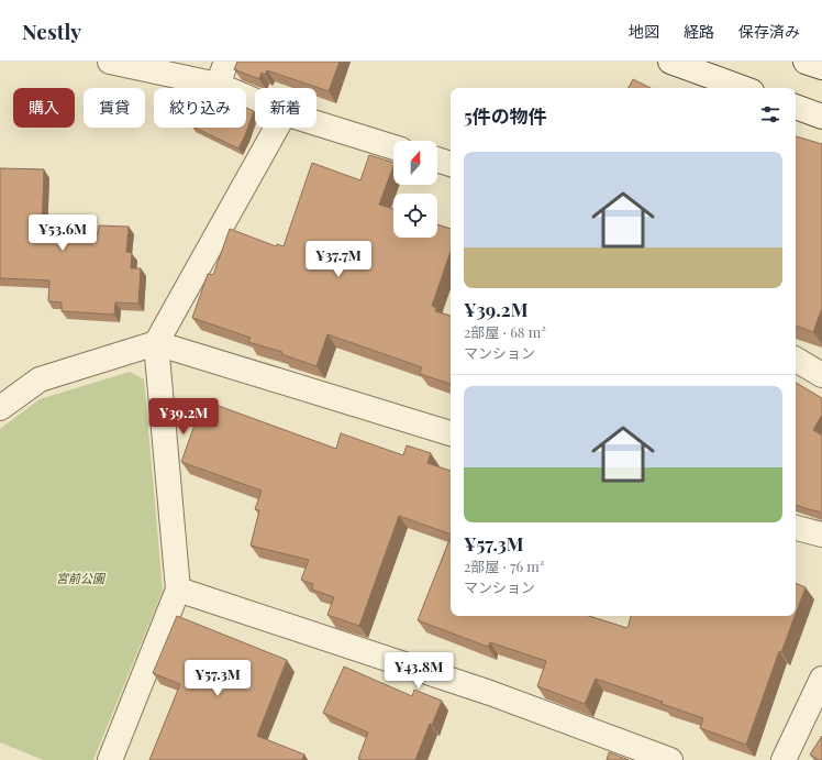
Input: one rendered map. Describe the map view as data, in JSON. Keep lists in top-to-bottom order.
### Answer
{
  "parks": ["宮前公園"],
  "north": "top",
  "page": {
    "header": "Nestly",
    "nav": ["地図", "経路", "保存済み"],
    "chip": [
      "購入",
      "賃貸",
      "絞り込み",
      "新着"
    ],
    "heading": "5件の物件",
    "list": [
      {
        "name": "¥39.2M",
        "note": "2部屋 · 68 m² · マンション"
      },
      {
        "name": "¥57.3M",
        "note": "2部屋 · 76 m² · マンション"
      }
    ],
    "price": [
      "¥53.6M",
      "¥37.7M",
      "¥39.2M",
      "¥43.8M",
      "¥57.3M"
    ]
  }
}
